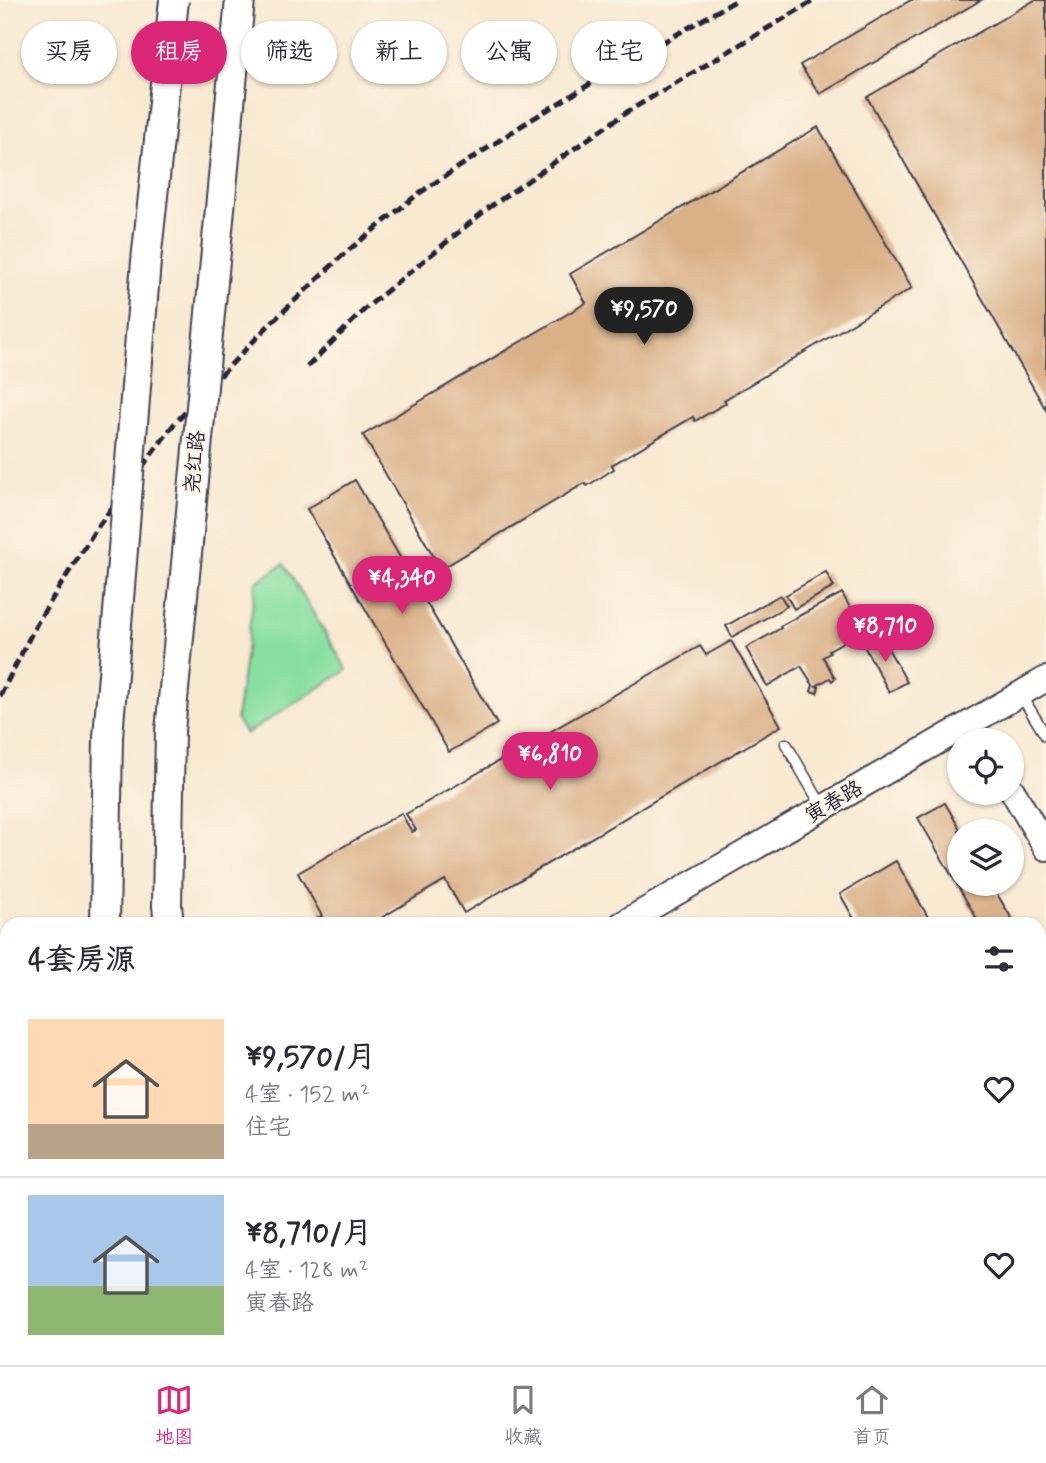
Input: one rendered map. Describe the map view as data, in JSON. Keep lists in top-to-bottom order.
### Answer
{
  "streets": {
    "main road": ["尧红路"],
    "street": ["寅春路"]
  },
  "page": {
    "chip": [
      "买房",
      "租房",
      "筛选",
      "新上",
      "公寓",
      "住宅"
    ],
    "price": [
      "¥9,570",
      "¥4,340",
      "¥8,710",
      "¥6,810"
    ],
    "heading": "4套房源",
    "list": [
      {
        "name": "¥9,570/月",
        "note": "4室 · 152 m² · 住宅"
      },
      {
        "name": "¥8,710/月",
        "note": "4室 · 128 m² · 寅春路"
      }
    ],
    "tabs": ["地图", "收藏", "首页"]
  }
}
